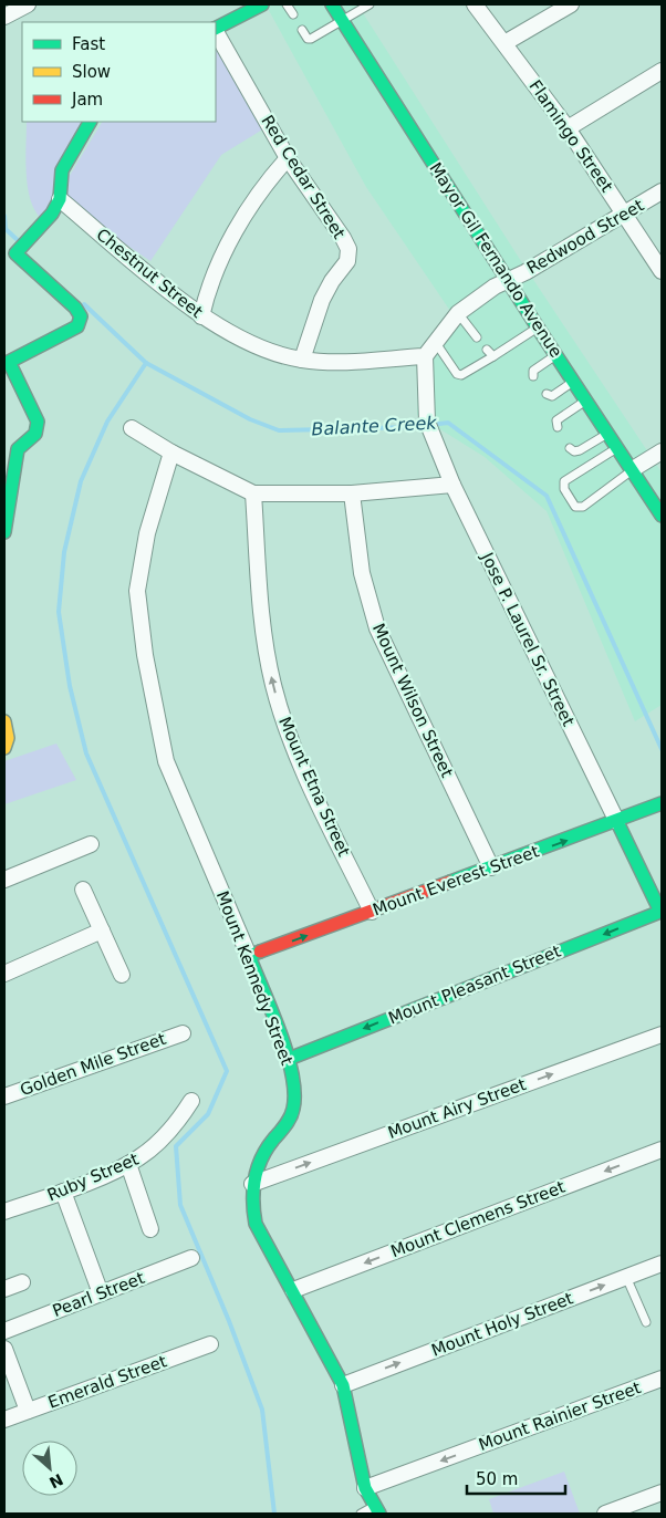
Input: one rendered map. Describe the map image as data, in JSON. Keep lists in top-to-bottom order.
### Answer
{
  "streets": {
    "street": [
      "Flamingo Street",
      "Red Cedar Street",
      "Redwood Street",
      "Mayor Gil Fernando Avenue",
      "Chestnut Street",
      "Jose P. Laurel Sr. Street",
      "Mount Wilson Street",
      "Mount Etna Street",
      "Mount Everest Street",
      "Mount Kennedy Street",
      "Mount Pleasant Street",
      "Golden Mile Street",
      "Mount Airy Street",
      "Ruby Street",
      "Mount Clemens Street",
      "Pearl Street",
      "Mount Holy Street",
      "Emerald Street",
      "Mount Rainier Street"
    ]
  },
  "crossings": [
    ["Flamingo Street", "Redwood Street"],
    ["Red Cedar Street", "Chestnut Street"],
    ["Redwood Street", "Mayor Gil Fernando Avenue"],
    ["Chestnut Street", "Jose P. Laurel Sr. Street"],
    ["Jose P. Laurel Sr. Street", "Mount Everest Street"],
    ["Jose P. Laurel Sr. Street", "Mount Pleasant Street"],
    ["Mount Wilson Street", "Mount Everest Street"],
    ["Mount Etna Street", "Mount Everest Street"],
    ["Mount Everest Street", "Mount Kennedy Street"],
    ["Mount Kennedy Street", "Mount Pleasant Street"],
    ["Mount Kennedy Street", "Mount Airy Street"],
    ["Mount Kennedy Street", "Mount Clemens Street"],
    ["Mount Kennedy Street", "Mount Holy Street"],
    ["Mount Kennedy Street", "Mount Rainier Street"]
  ],
  "one_way": [
    "Mount Etna Street",
    "Mount Everest Street",
    "Mount Pleasant Street",
    "Mount Airy Street",
    "Mount Clemens Street",
    "Mount Holy Street",
    "Mount Rainier Street"
  ],
  "water": ["Balante Creek"],
  "legend": ["Fast", "Slow", "Jam"],
  "scale_bar": "50 m",
  "north": "bottom right"
}
